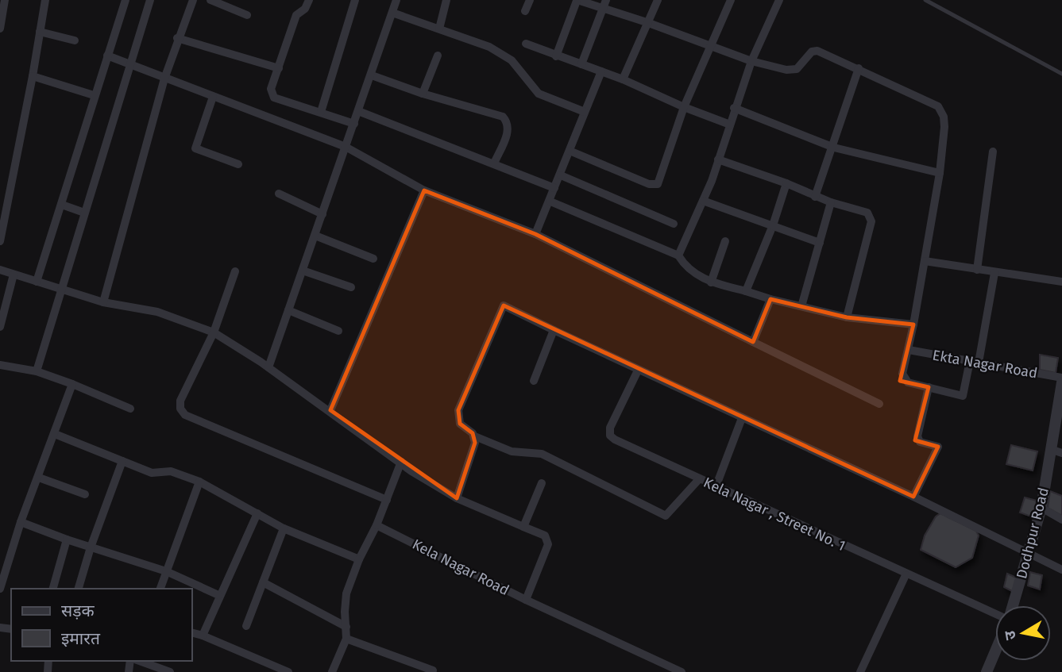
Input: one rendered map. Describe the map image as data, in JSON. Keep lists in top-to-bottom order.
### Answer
{
  "streets": {
    "street": [
      "Ekta Nagar Road",
      "Kela Nagar , Street No. 1",
      "Dodhpur Road",
      "Kela Nagar Road"
    ]
  },
  "legend": ["सड़क", "इमारत"],
  "north": "left"
}
